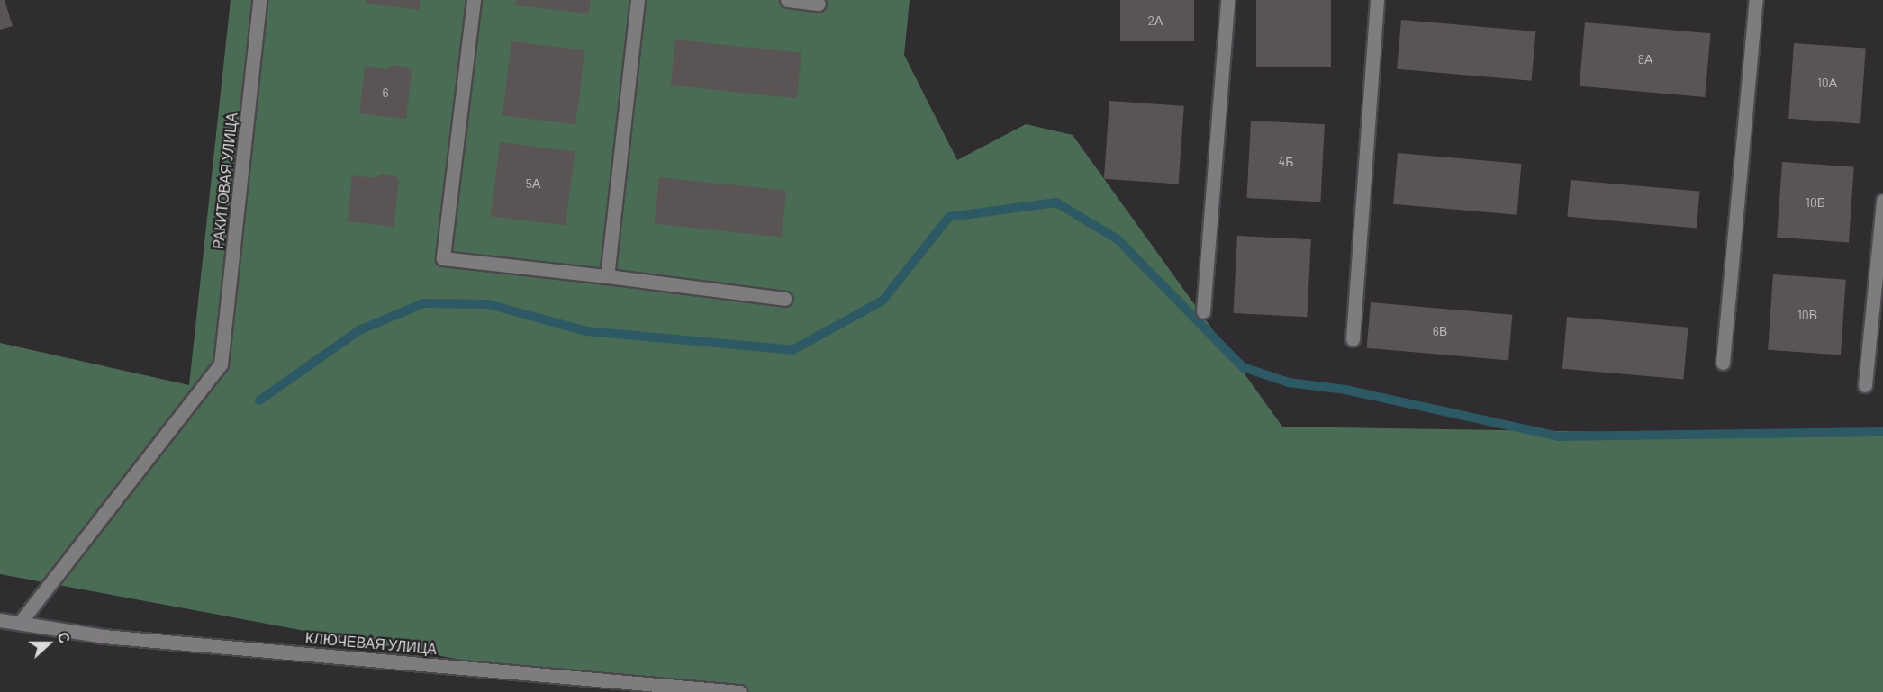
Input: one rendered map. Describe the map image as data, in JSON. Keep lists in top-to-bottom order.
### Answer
{
  "streets": {
    "street": ["РАКИТОВАЯ УЛИЦА", "КЛЮЧЕВАЯ УЛИЦА"]
  },
  "crossings": [
    ["РАКИТОВАЯ УЛИЦА", "КЛЮЧЕВАЯ УЛИЦА"]
  ],
  "house_numbers": [
    "2А",
    "8А",
    "10А",
    "6",
    "4Б",
    "5А",
    "10Б",
    "10В",
    "6В"
  ],
  "north": "right"
}
